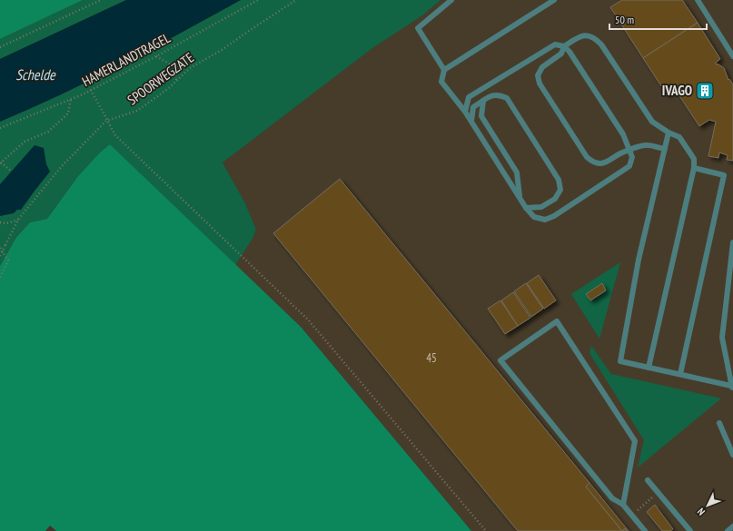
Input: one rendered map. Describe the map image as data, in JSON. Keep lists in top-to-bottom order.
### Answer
{
  "streets": {
    "path": ["HAMERLANDTRAGEL", "SPOORWEGZATE"]
  },
  "water": ["Schelde"],
  "places": {
    "building": ["IVAGO"]
  },
  "house_numbers": ["45"],
  "scale_bar": "50 m",
  "north": "bottom left"
}
